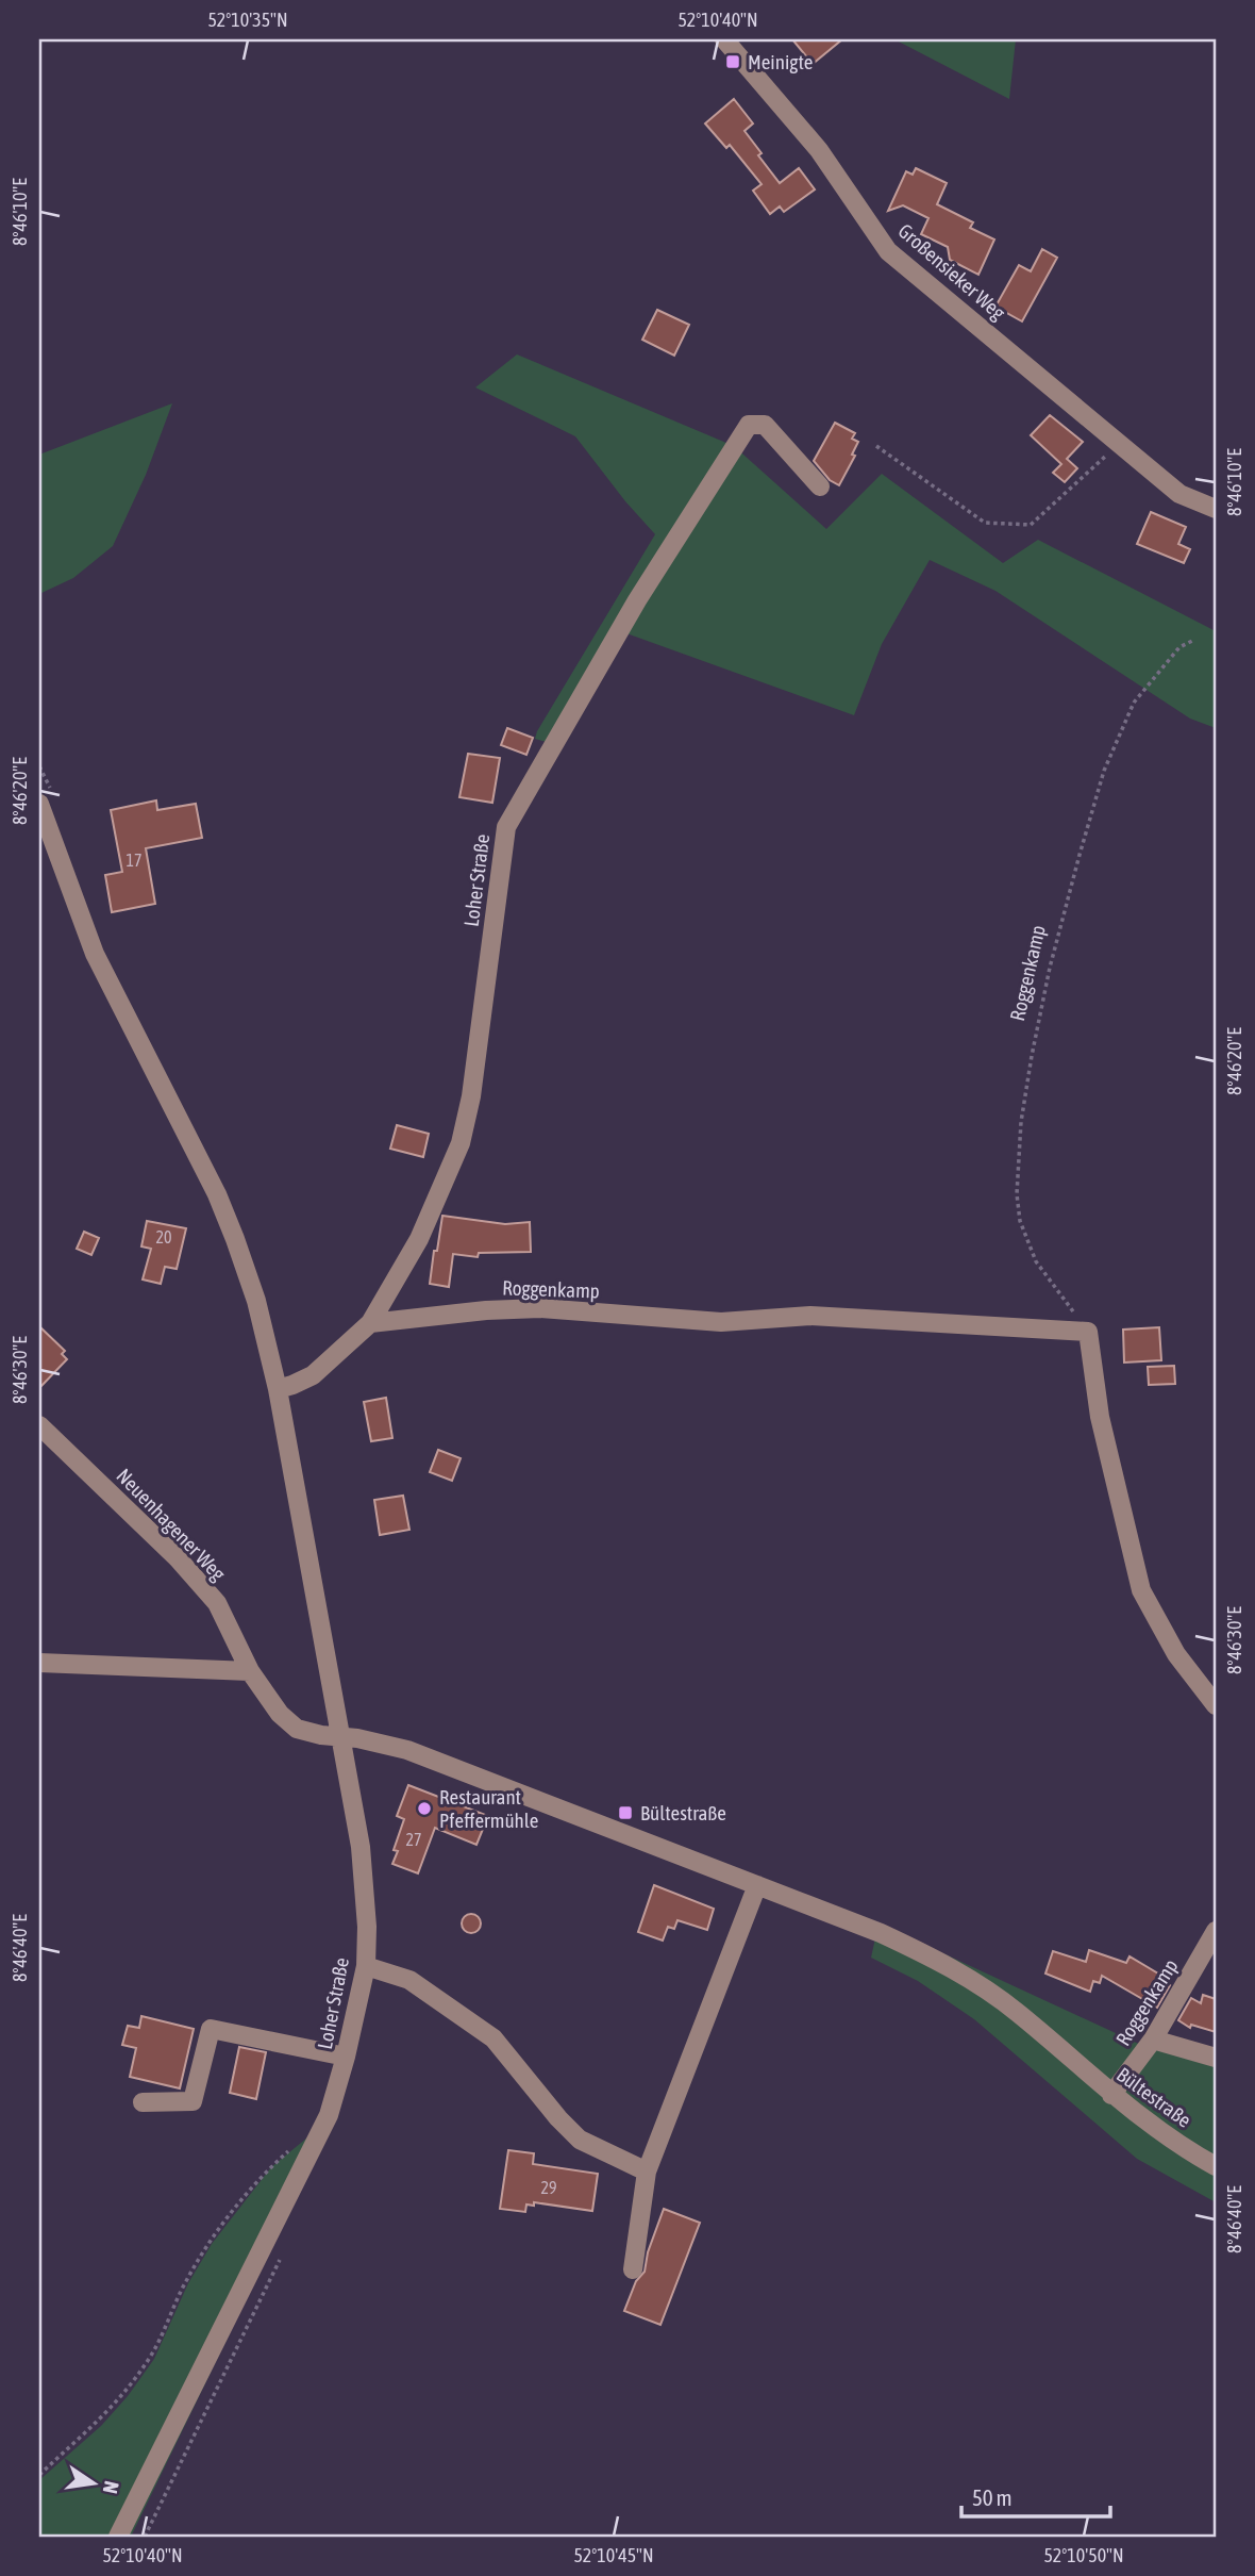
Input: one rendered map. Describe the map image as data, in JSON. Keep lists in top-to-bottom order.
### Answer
{
  "streets": {
    "street": [
      "Großensieker Weg",
      "Loher Straße",
      "Roggenkamp",
      "Neuenhagener Weg",
      "Bültestraße"
    ]
  },
  "crossings": [
    ["Loher Straße", "Roggenkamp"],
    ["Loher Straße", "Neuenhagener Weg"],
    ["Loher Straße", "Bültestraße"],
    ["Roggenkamp", "Bültestraße"],
    ["Neuenhagener Weg", "Bültestraße"]
  ],
  "places": {
    "transit": ["Meinigte", "Bültestraße"],
    "other": ["Restaurant Pfeffermühle"]
  },
  "house_numbers": [
    "17",
    "20",
    "27",
    "29"
  ],
  "scale_bar": "50 m",
  "north": "right",
  "coordinates": [
    "52°10'35\"N",
    "52°10'40\"N",
    "8°46'10\"E",
    "8°46'20\"E",
    "8°46'30\"E",
    "8°46'40\"E",
    "52°10'45\"N",
    "52°10'50\"N"
  ]
}
